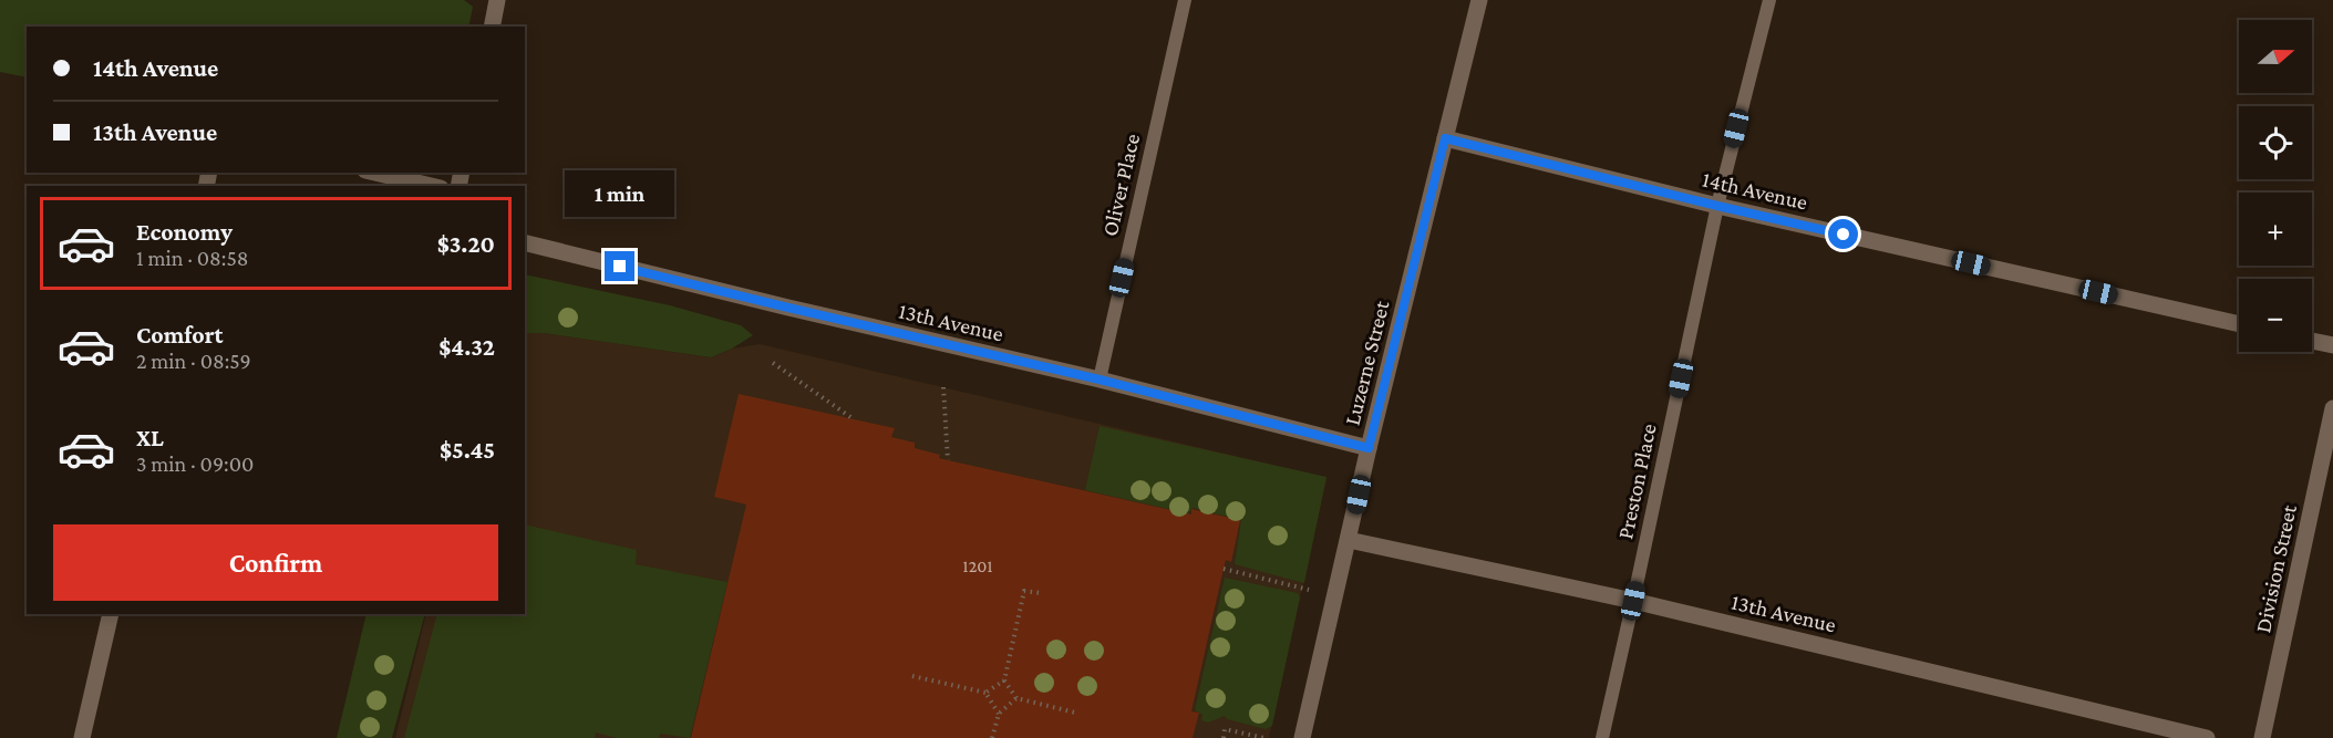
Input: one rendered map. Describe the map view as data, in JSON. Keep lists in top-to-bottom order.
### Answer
{
  "streets": {
    "street": [
      "14th Avenue",
      "13th Avenue",
      "Luzerne Street",
      "Division Street"
    ],
    "lane": ["Oliver Place", "Preston Place"]
  },
  "crossings": [
    ["Oliver Place", "13th Avenue"],
    ["14th Avenue", "Luzerne Street"],
    ["14th Avenue", "Preston Place"],
    ["13th Avenue", "Luzerne Street"],
    ["13th Avenue", "Preston Place"]
  ],
  "house_numbers": ["1201"],
  "north": "right",
  "page": {
    "map_buttons": ["+", "−"],
    "banner": ["14th Avenue", "13th Avenue"],
    "bubble": "1 min",
    "list": [
      {
        "name": "Economy",
        "note": "1 min · 08:58",
        "value": "$3.20"
      },
      {
        "name": "Comfort",
        "note": "2 min · 08:59",
        "value": "$4.32"
      },
      {
        "name": "XL",
        "note": "3 min · 09:00",
        "value": "$5.45"
      }
    ],
    "buttons": "Confirm"
  }
}
